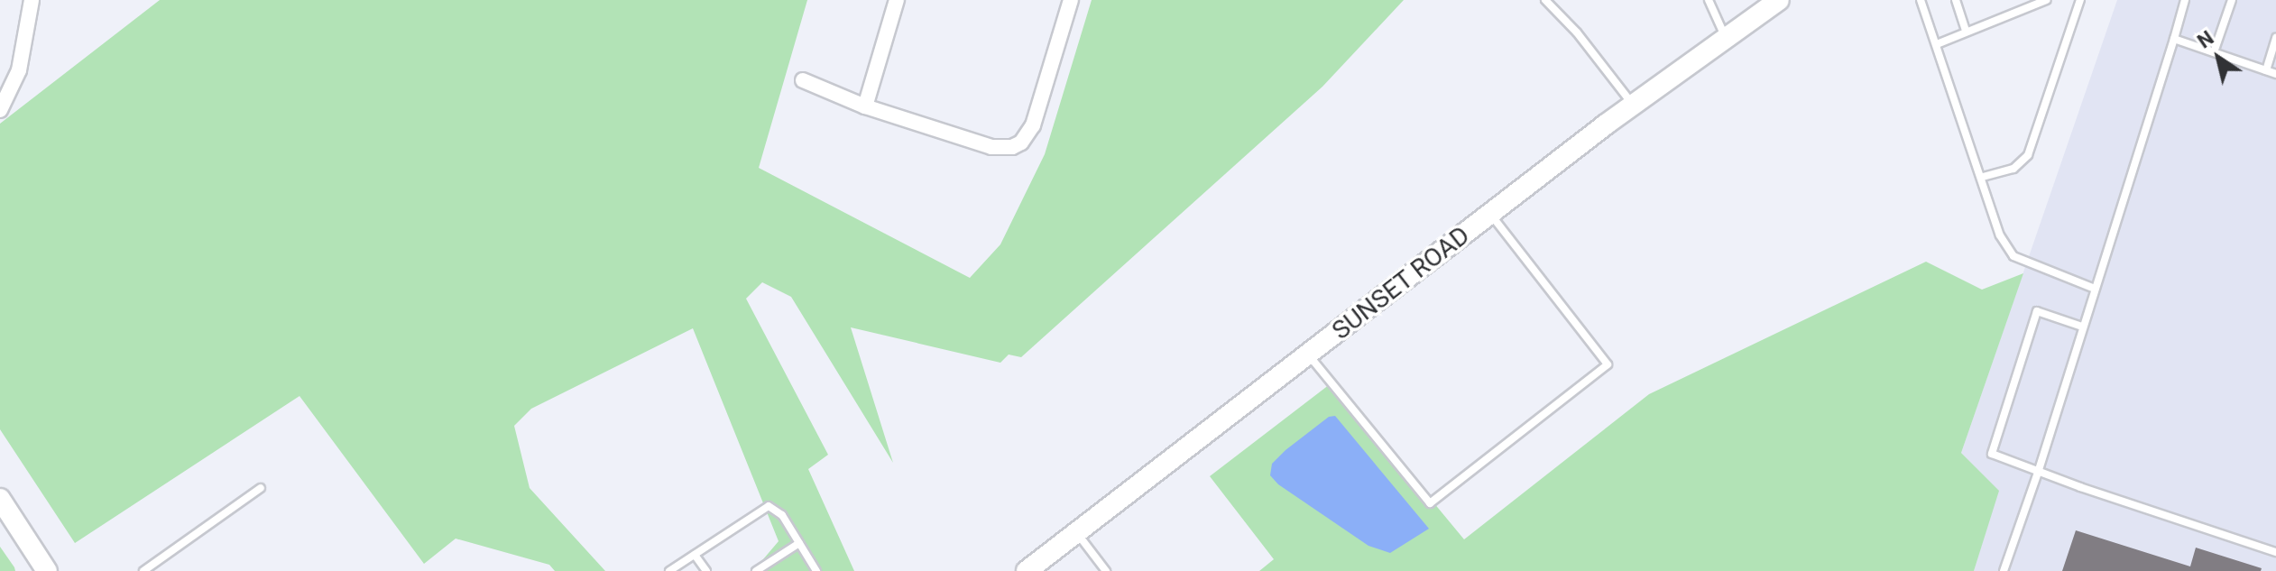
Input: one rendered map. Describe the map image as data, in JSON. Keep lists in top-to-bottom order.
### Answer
{
  "streets": {
    "street": ["SUNSET ROAD"]
  },
  "north": "top left"
}
